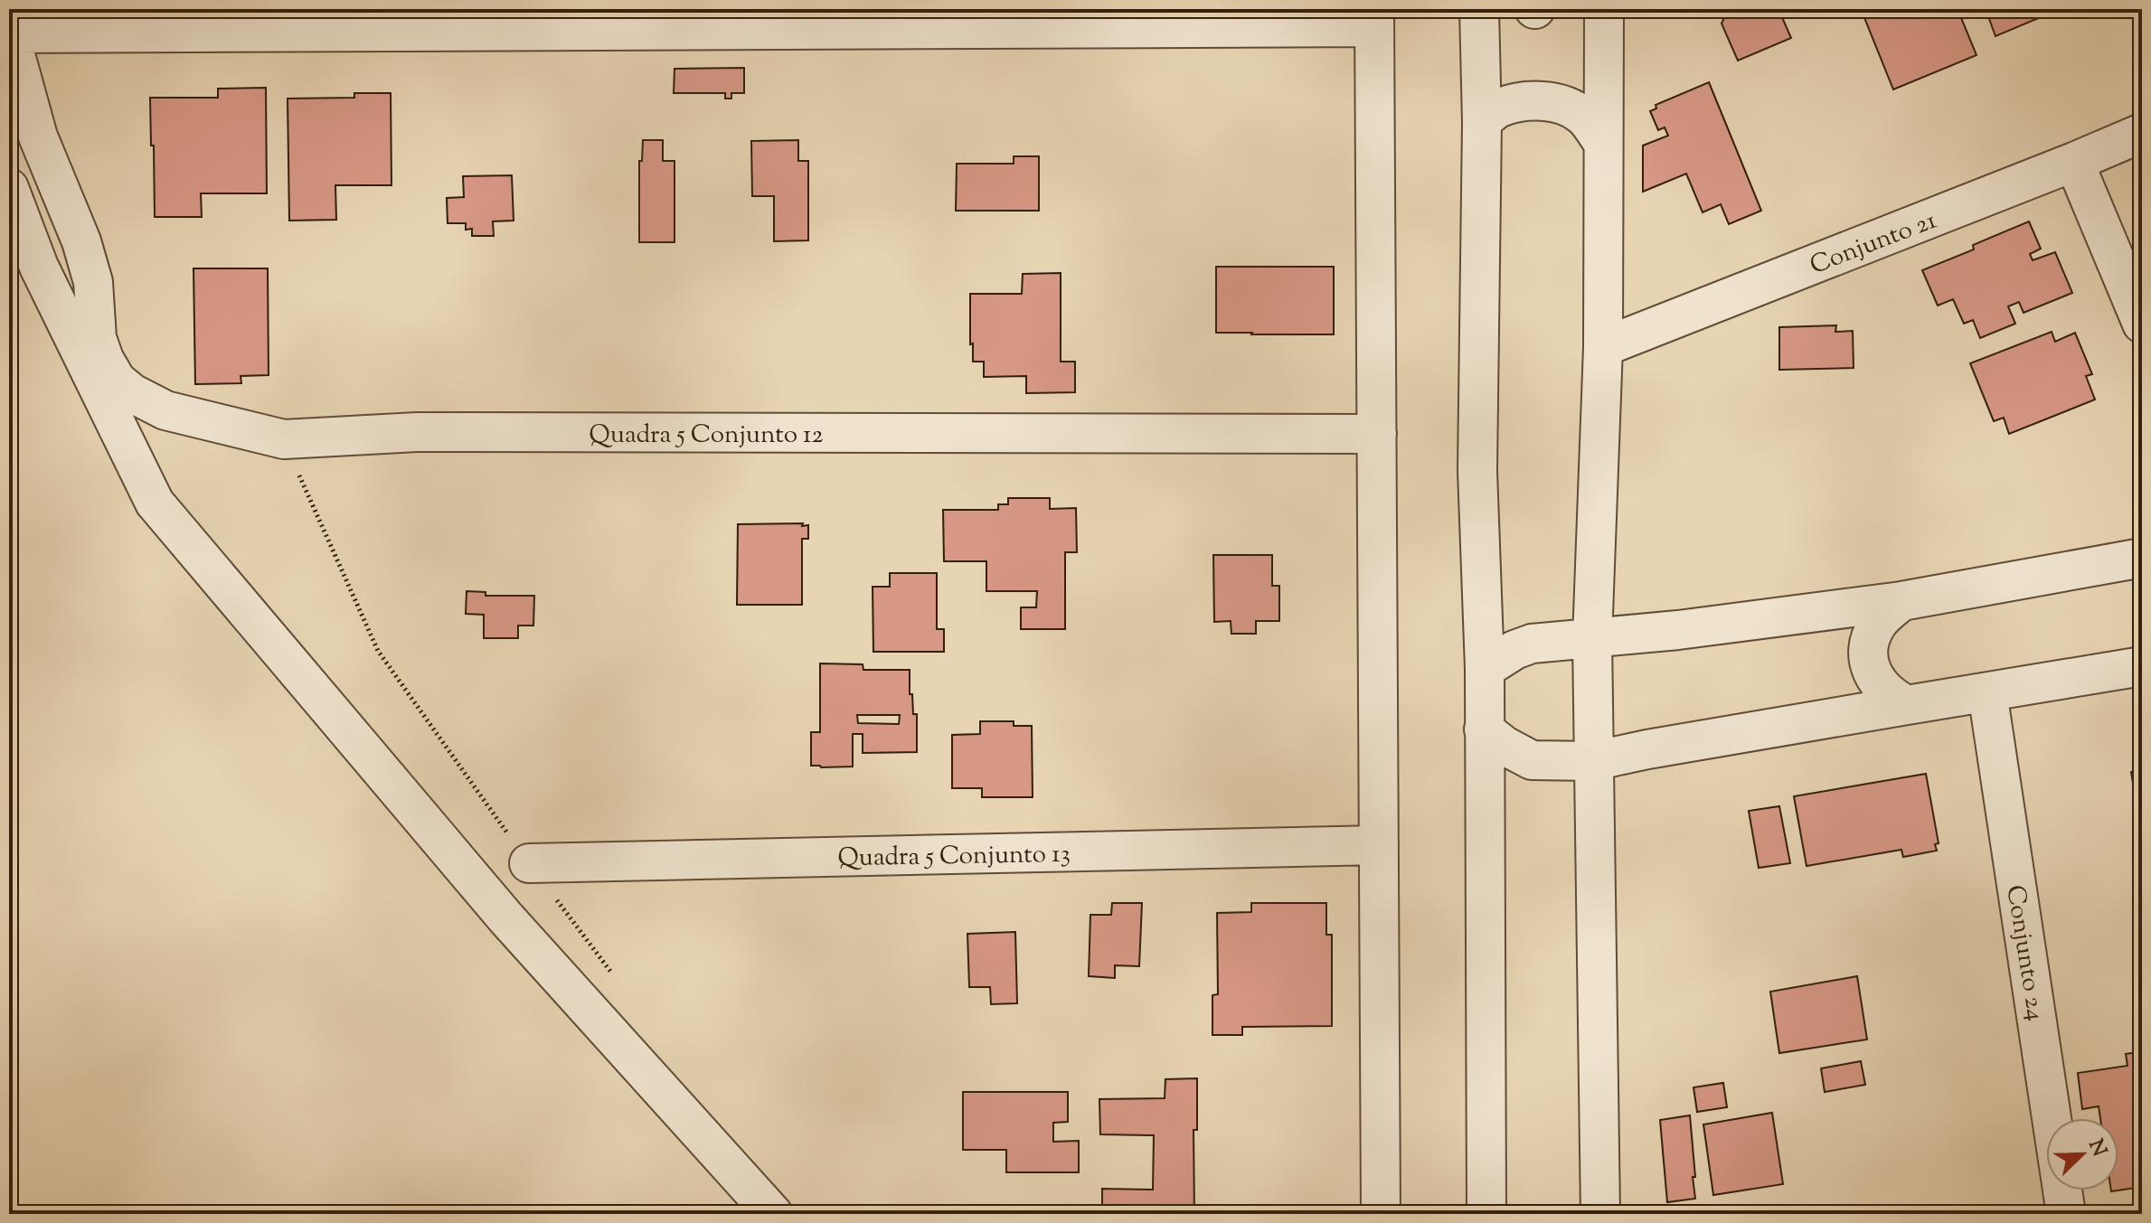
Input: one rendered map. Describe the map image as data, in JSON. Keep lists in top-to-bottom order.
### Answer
{
  "streets": {
    "street": [
      "Conjunto 21",
      "Quadra 5 Conjunto 12",
      "Quadra 5 Conjunto 13",
      "Conjunto 24"
    ]
  },
  "north": "top right"
}
